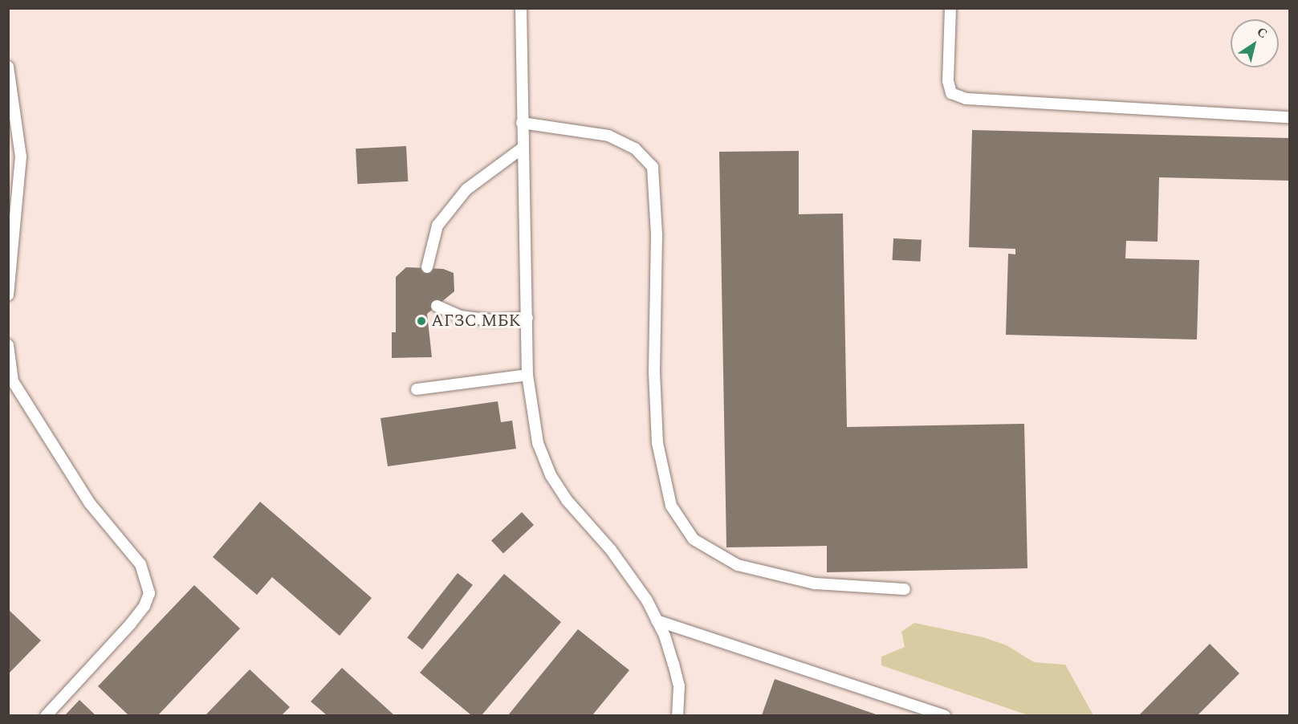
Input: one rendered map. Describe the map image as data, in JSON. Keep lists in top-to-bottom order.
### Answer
{
  "places": ["АГЗС МБК"],
  "north": "top right"
}
